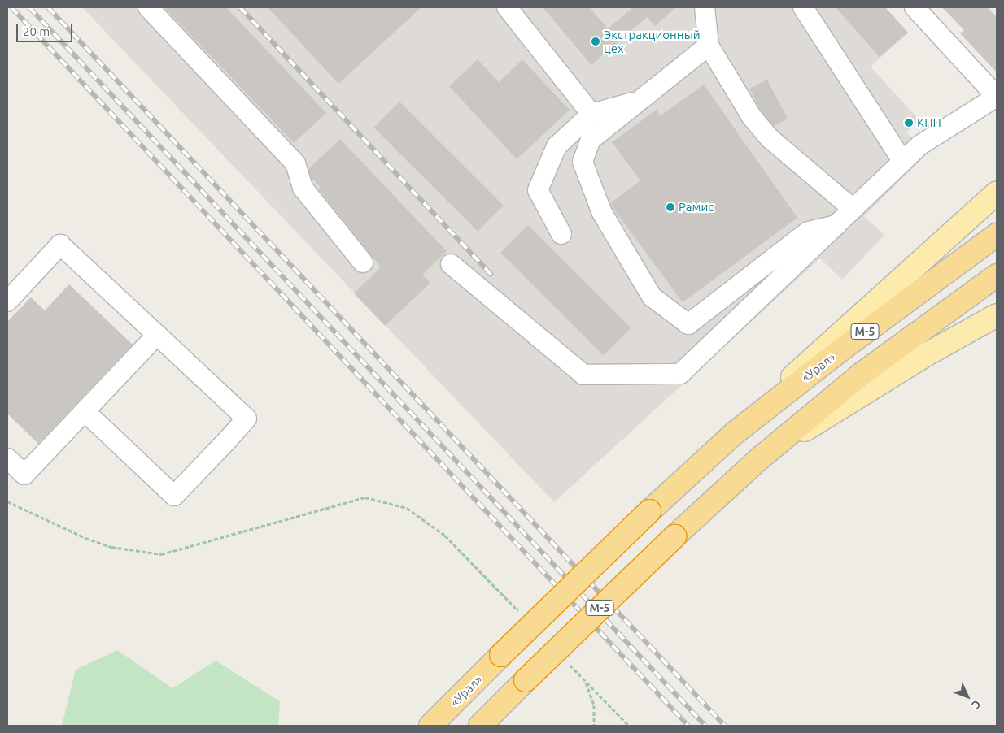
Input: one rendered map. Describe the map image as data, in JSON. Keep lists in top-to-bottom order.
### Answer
{
  "streets": {
    "highway": ["М-5", "«Урал»"]
  },
  "places": ["Экстракционный цех", "КПП", "Рамис"],
  "scale_bar": "20 m",
  "north": "bottom right"
}
